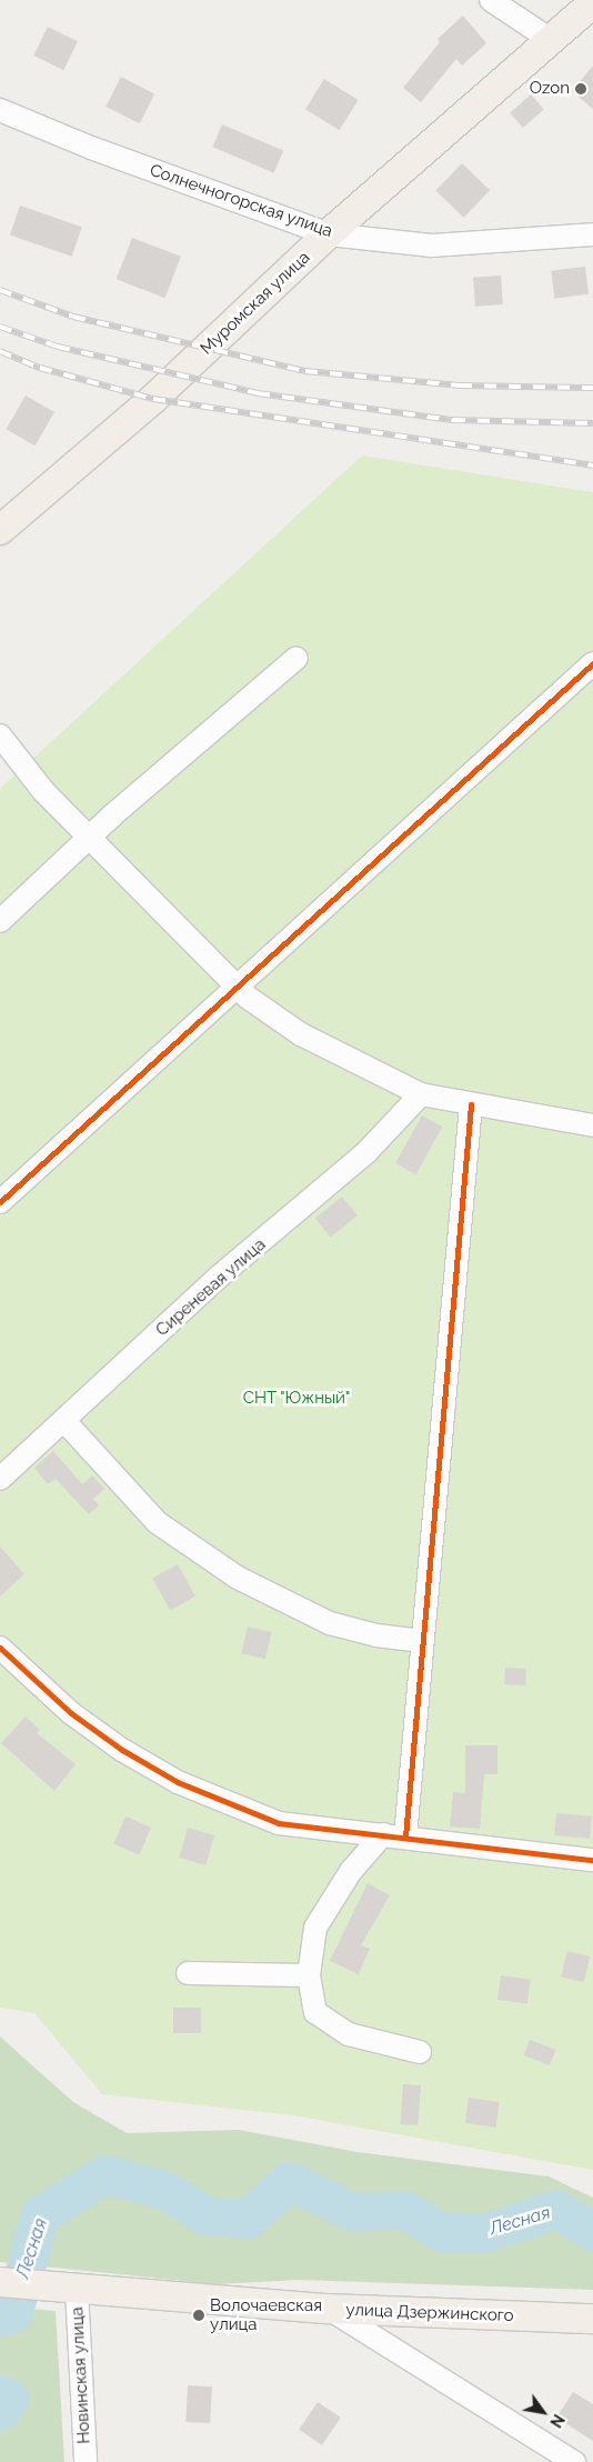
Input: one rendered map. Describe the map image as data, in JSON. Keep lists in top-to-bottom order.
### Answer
{
  "streets": {
    "main road": ["Муромская улица", "улица Дзержинского"],
    "street": ["Солнечногорская улица", "Сиреневая улица", "Новинская улица"]
  },
  "crossings": [
    ["Солнечногорская улица", "Муромская улица"],
    ["улица Дзержинского", "Новинская улица"]
  ],
  "water": ["Лесная"],
  "parks": ["СНТ \"Южный\""],
  "places": ["Ozon", "Волочаевская улица"],
  "north": "bottom right"
}
